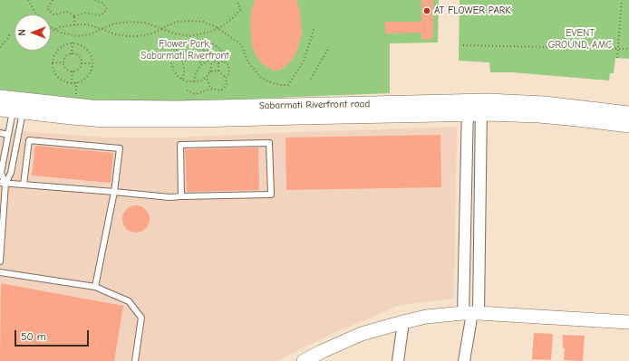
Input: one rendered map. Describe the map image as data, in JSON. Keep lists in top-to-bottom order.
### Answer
{
  "streets": {
    "street": ["Sabarmati Riverfront road"]
  },
  "parks": ["EVENT GROUND, AMC", "Flower Park, Sabarmati Riverfront"],
  "places": ["AT FLOWER PARK"],
  "scale_bar": "50 m",
  "north": "left"
}
